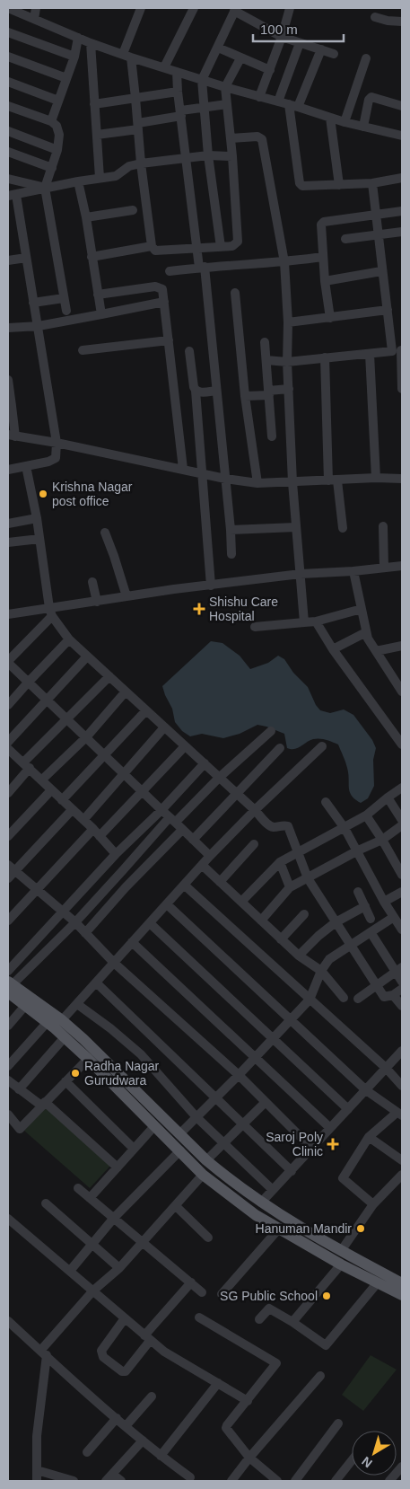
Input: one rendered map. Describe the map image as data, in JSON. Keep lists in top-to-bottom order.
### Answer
{
  "places": {
    "other": [
      "Krishna Nagar post office",
      "Radha Nagar Gurudwara",
      "Hanuman Mandir",
      "SG Public School"
    ],
    "health": ["Shishu Care Hospital", "Saroj Poly Clinic"]
  },
  "scale_bar": "100 m",
  "north": "bottom left"
}
